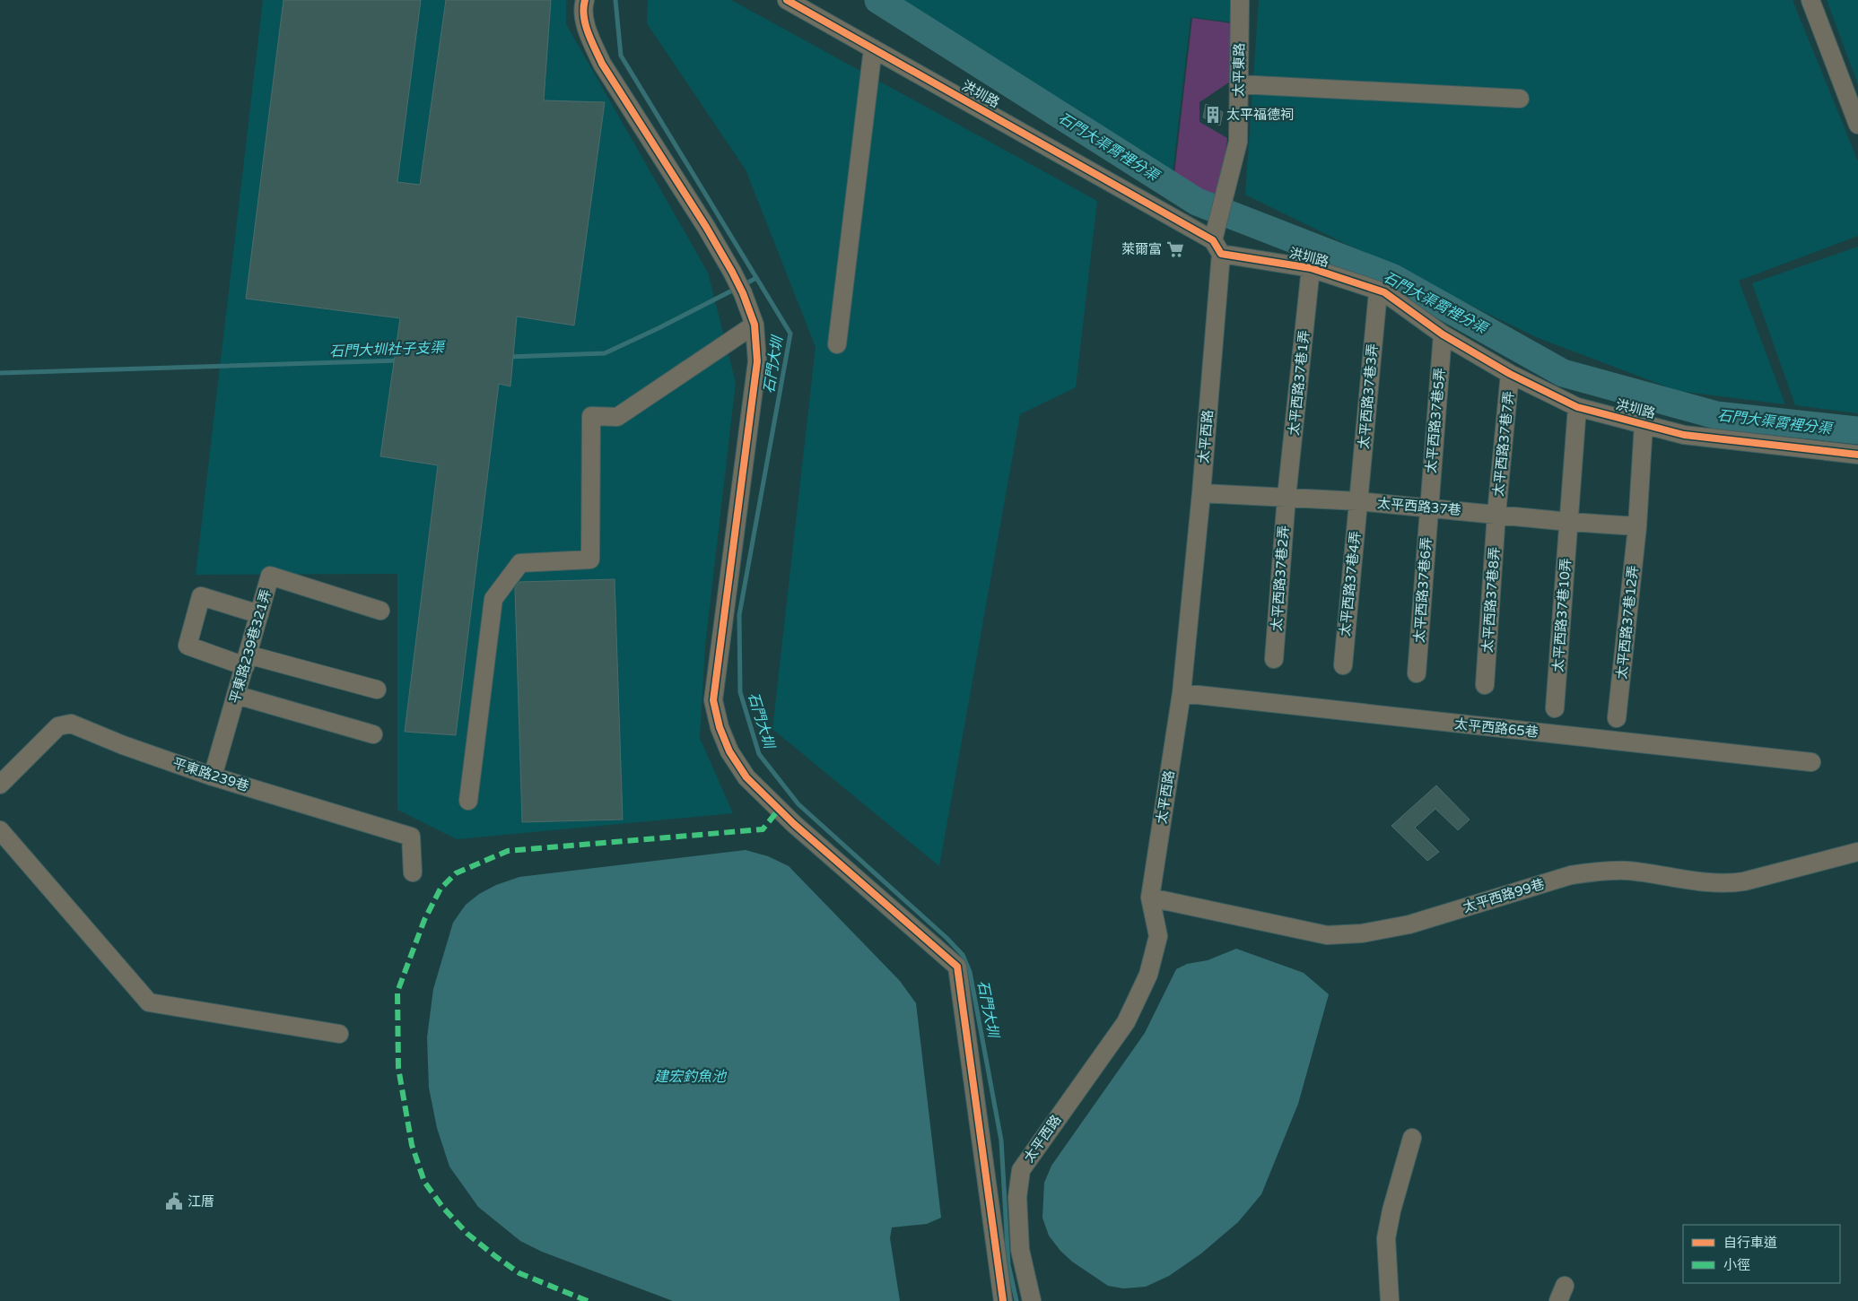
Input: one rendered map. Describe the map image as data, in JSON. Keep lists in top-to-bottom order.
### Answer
{
  "streets": {
    "street": [
      "太平東路",
      "洪圳路",
      "太平西路37巷1弄",
      "太平西路37巷3弄",
      "太平西路37巷5弄",
      "太平西路",
      "太平西路37巷7弄",
      "太平西路37巷",
      "太平西路37巷2弄",
      "太平西路37巷4弄",
      "太平西路37巷6弄",
      "太平西路37巷8弄",
      "太平西路37巷10弄",
      "太平西路37巷12弄",
      "平東路239巷321弄",
      "太平西路65巷",
      "平東路239巷",
      "太平西路99巷"
    ]
  },
  "crossings": [
    ["太平東路", "洪圳路"],
    ["太平東路", "太平西路"],
    ["洪圳路", "太平西路37巷1弄"],
    ["洪圳路", "太平西路37巷3弄"],
    ["洪圳路", "太平西路37巷5弄"],
    ["洪圳路", "太平西路"],
    ["洪圳路", "太平西路37巷7弄"],
    ["洪圳路", "太平西路37巷10弄"],
    ["洪圳路", "太平西路37巷12弄"],
    ["太平西路37巷1弄", "太平西路37巷"],
    ["太平西路37巷1弄", "太平西路37巷2弄"],
    ["太平西路37巷3弄", "太平西路37巷"],
    ["太平西路37巷3弄", "太平西路37巷4弄"],
    ["太平西路37巷5弄", "太平西路37巷"],
    ["太平西路37巷5弄", "太平西路37巷6弄"],
    ["太平西路", "太平西路37巷"],
    ["太平西路", "太平西路65巷"],
    ["太平西路", "太平西路99巷"],
    ["太平西路37巷7弄", "太平西路37巷"],
    ["太平西路37巷7弄", "太平西路37巷8弄"],
    ["太平西路37巷", "太平西路37巷2弄"],
    ["太平西路37巷", "太平西路37巷4弄"],
    ["太平西路37巷", "太平西路37巷6弄"],
    ["太平西路37巷", "太平西路37巷8弄"],
    ["太平西路37巷", "太平西路37巷10弄"],
    ["太平西路37巷", "太平西路37巷12弄"],
    ["平東路239巷321弄", "平東路239巷"]
  ],
  "water": [
    "石門大渠霄裡分渠",
    "石門大圳社子支渠",
    "石門大圳",
    "建宏釣魚池"
  ],
  "places": {
    "building": ["太平福德祠"],
    "supermarket": ["萊爾富"],
    "public building": ["江厝"]
  },
  "legend": ["自行車道", "小徑"]
}
